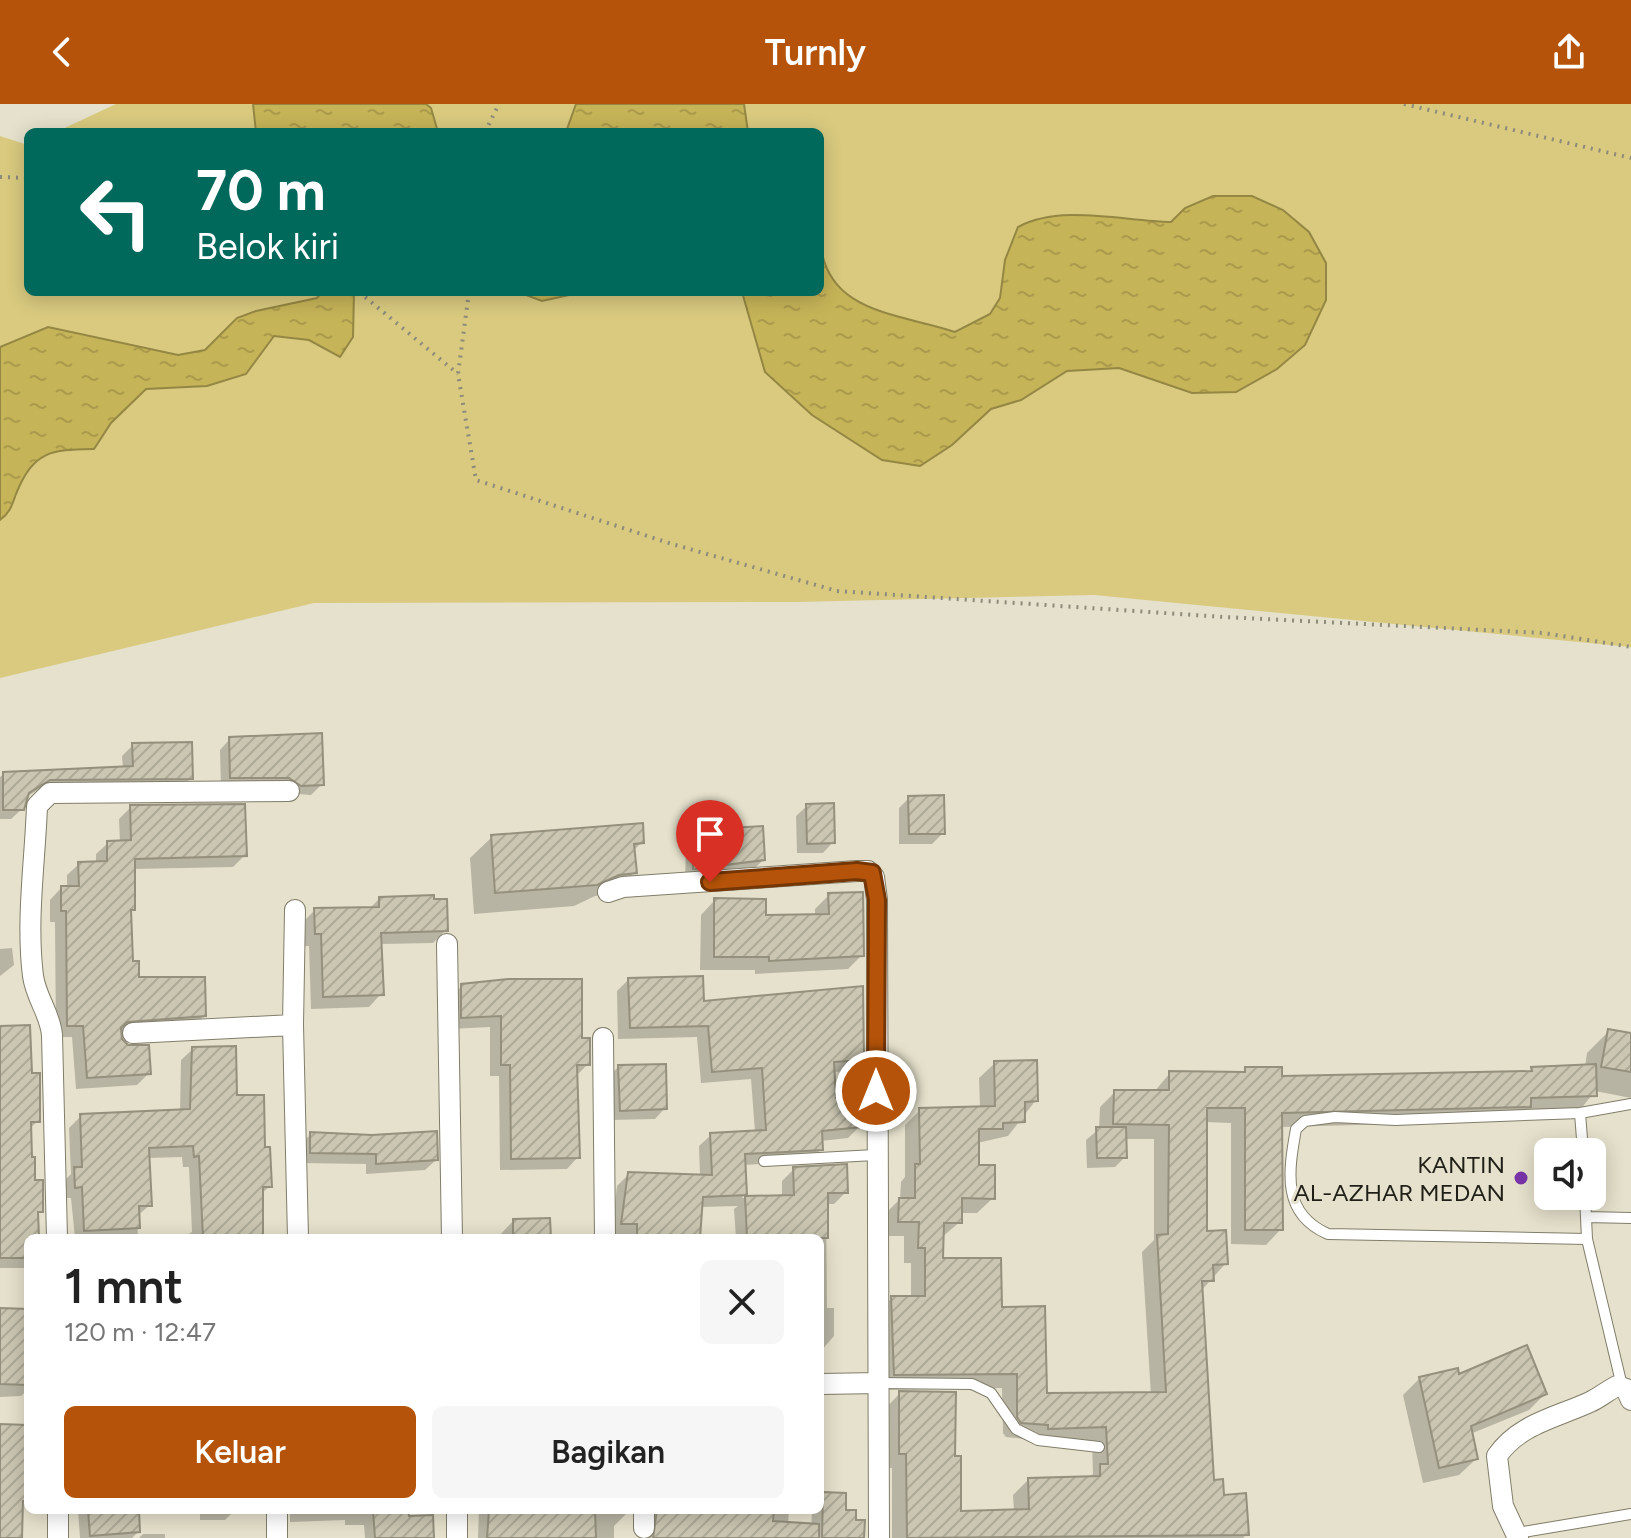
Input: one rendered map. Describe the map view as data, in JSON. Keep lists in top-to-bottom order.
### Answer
{
  "places": ["KANTIN AL-AZHAR MEDAN"],
  "page": {
    "header": "Turnly",
    "turn": ["70 m", "Belok kiri"],
    "heading": ["1 mnt", "120 m · 12:47"],
    "buttons": ["Keluar", "Bagikan"]
  }
}
